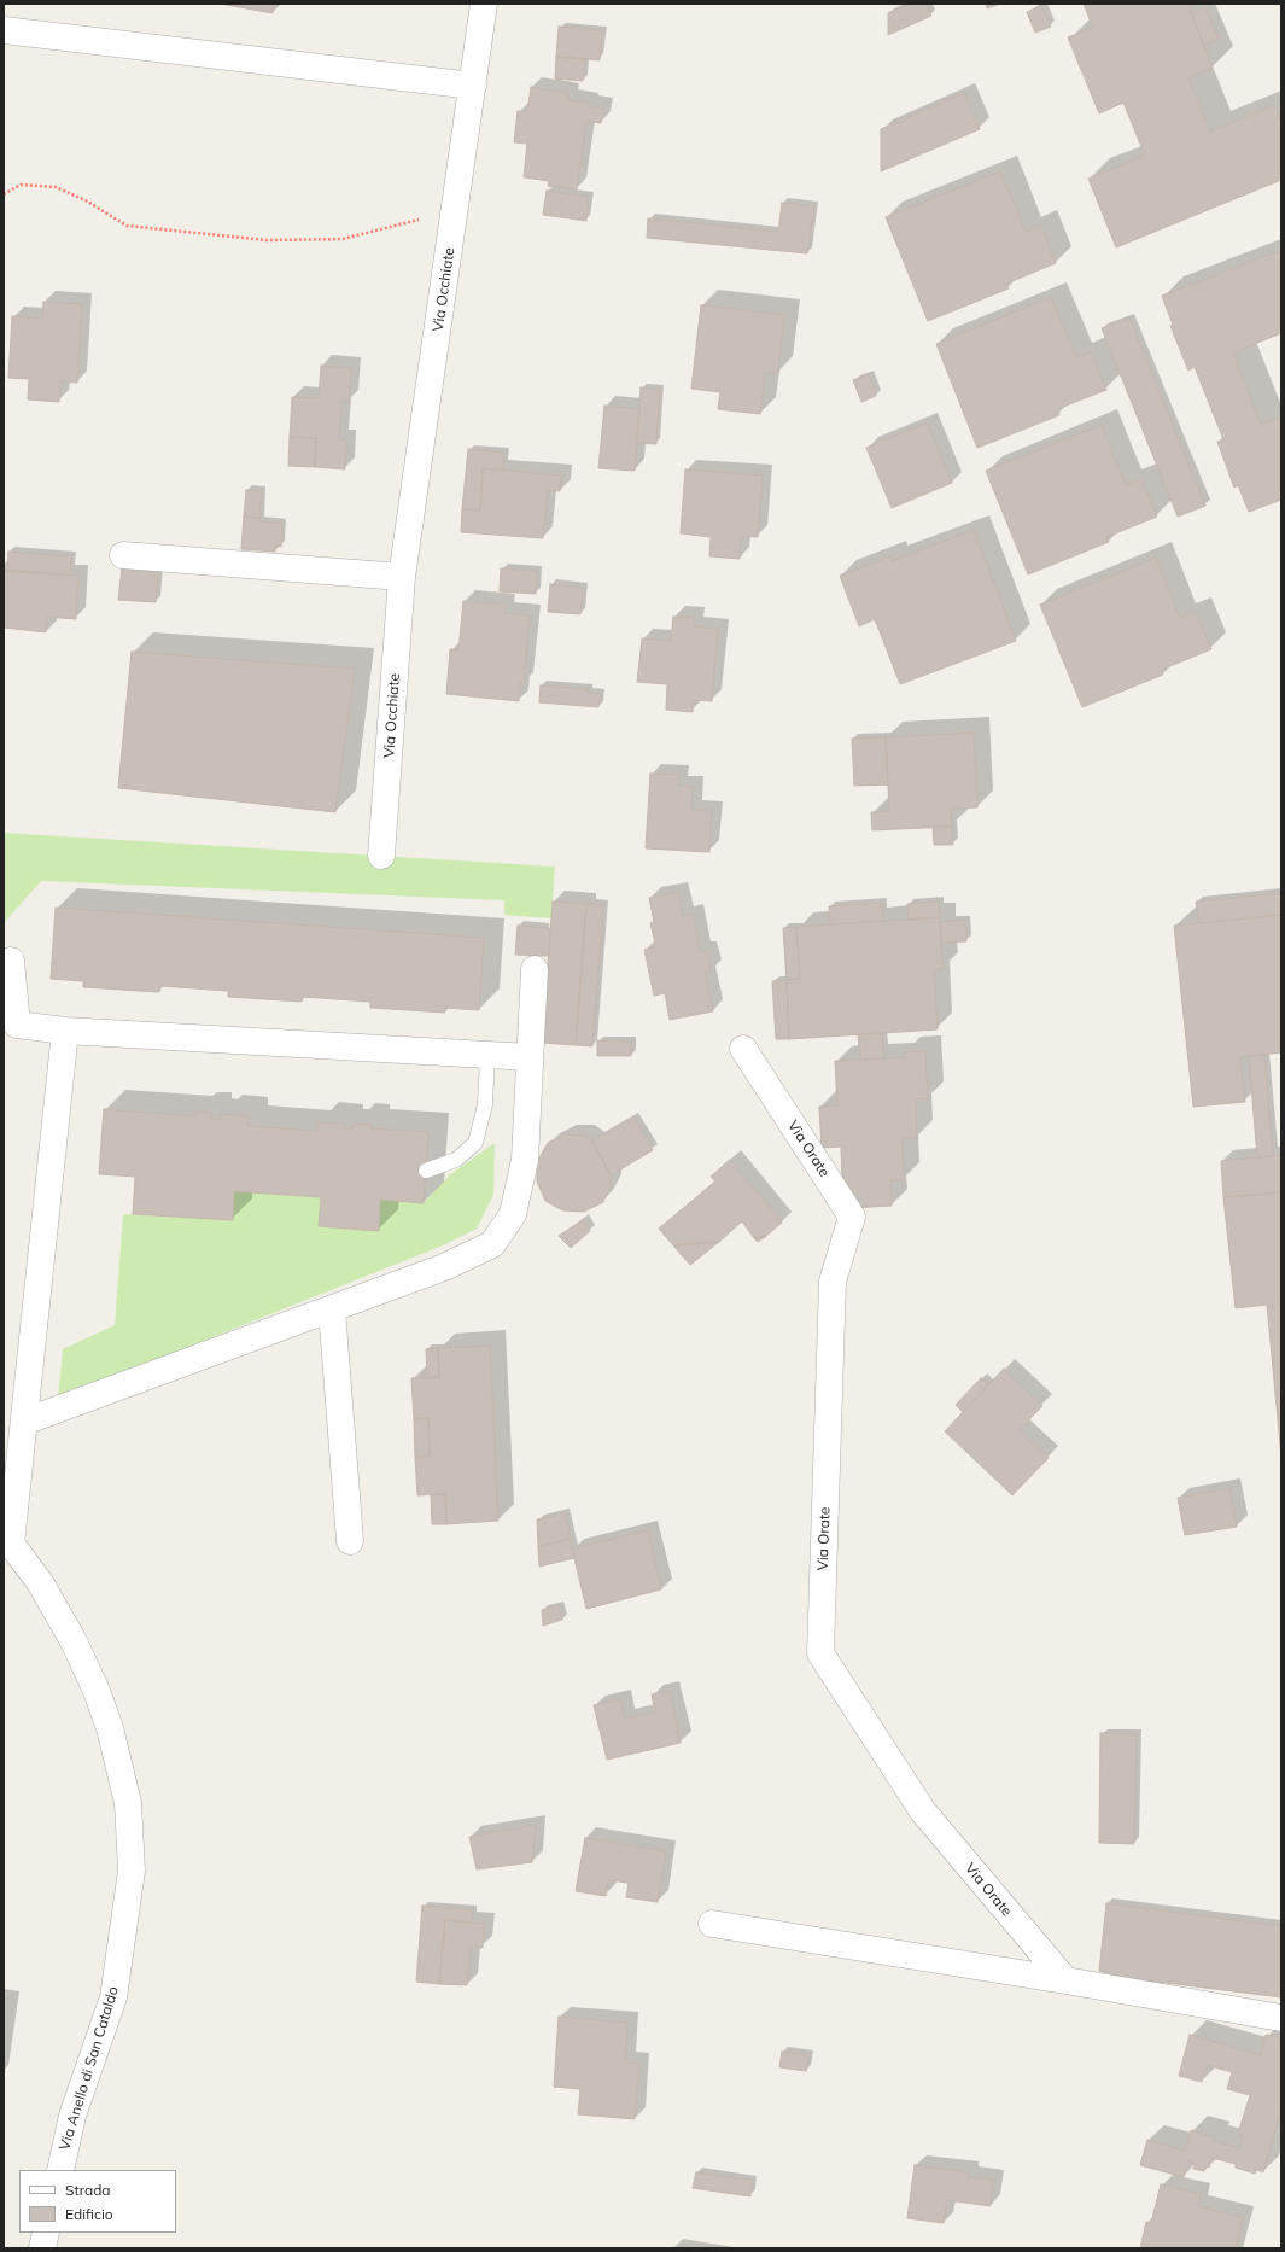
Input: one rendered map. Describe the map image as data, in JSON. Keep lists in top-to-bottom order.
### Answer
{
  "streets": {
    "street": ["Via Occhiate", "Via Orate", "Via Anello di San Cataldo"]
  },
  "legend": ["Strada", "Edificio"]
}
